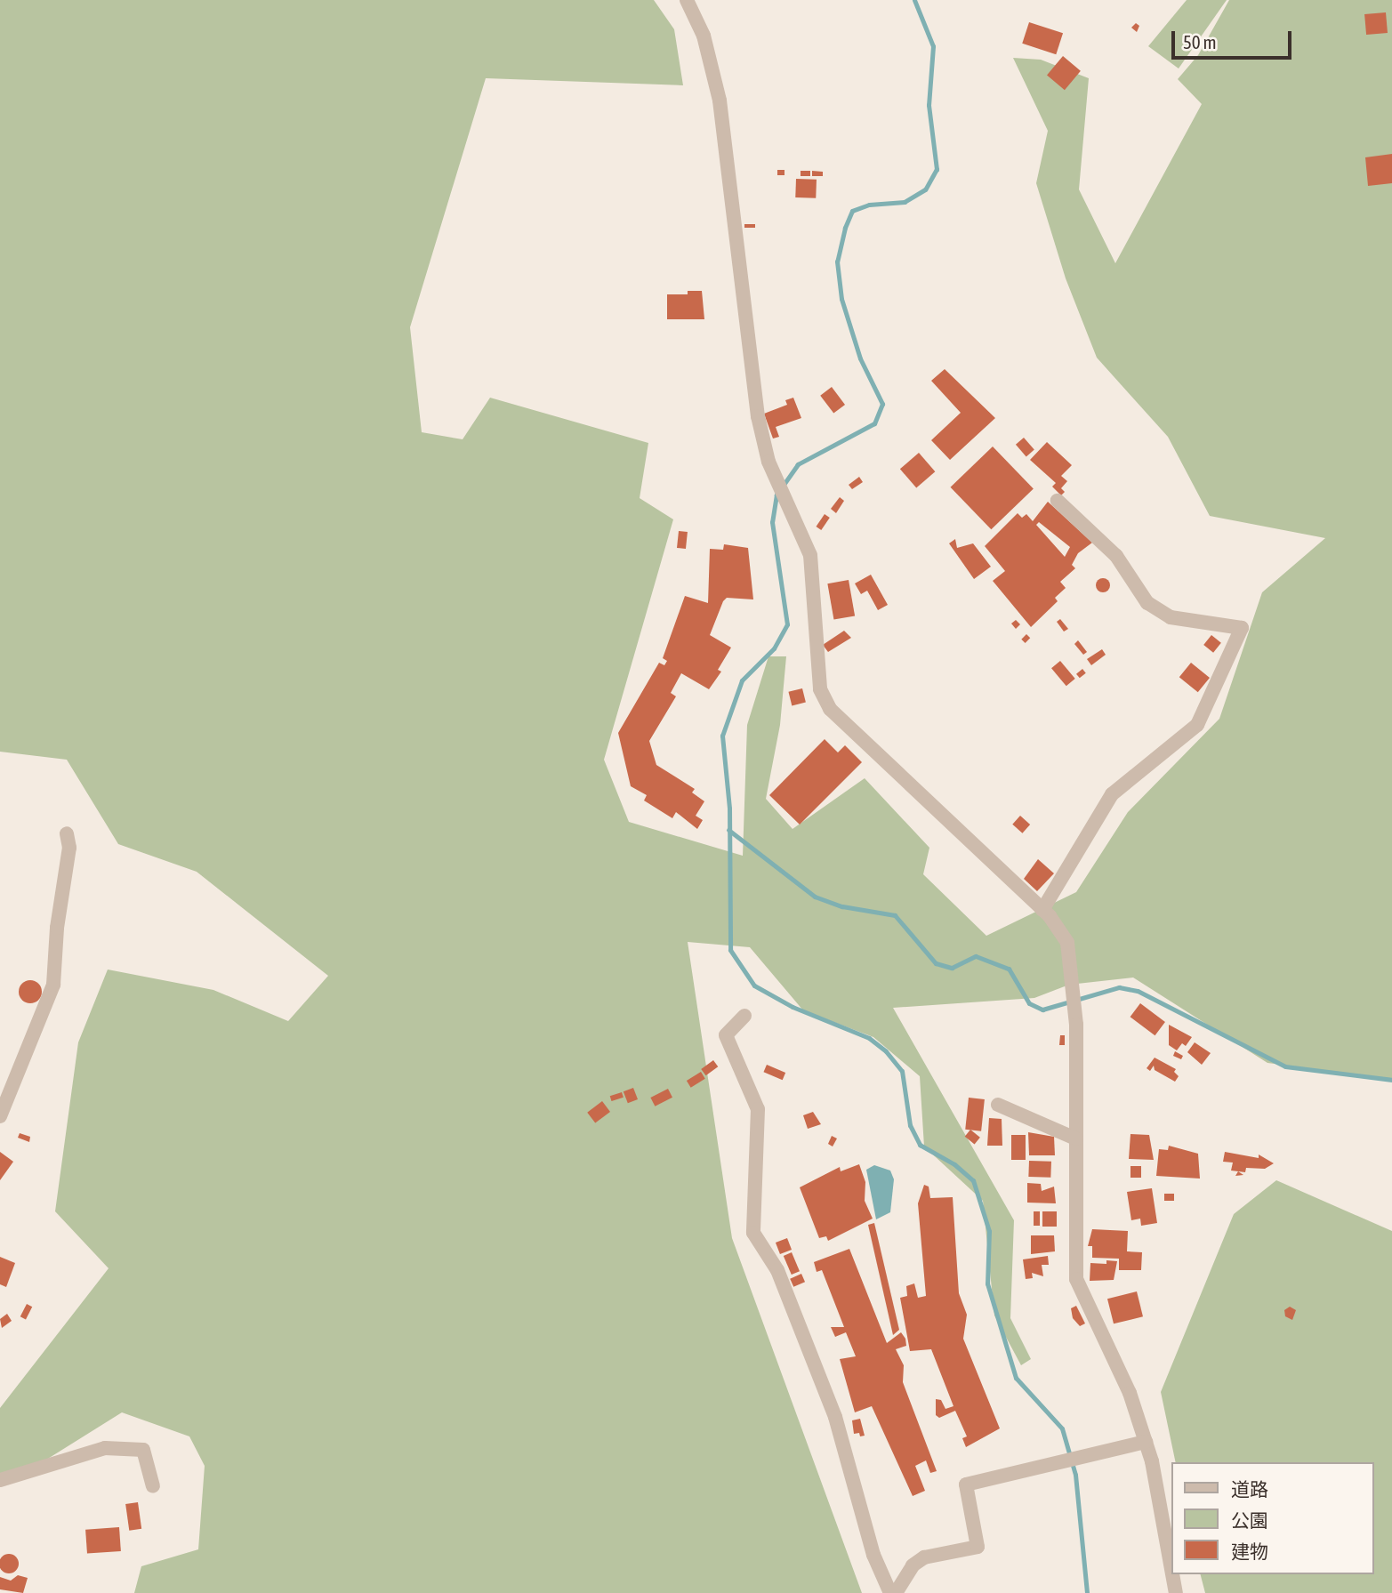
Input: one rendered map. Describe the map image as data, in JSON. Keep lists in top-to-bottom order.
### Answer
{
  "legend": ["道路", "公園", "建物"],
  "scale_bar": "50 m"
}
